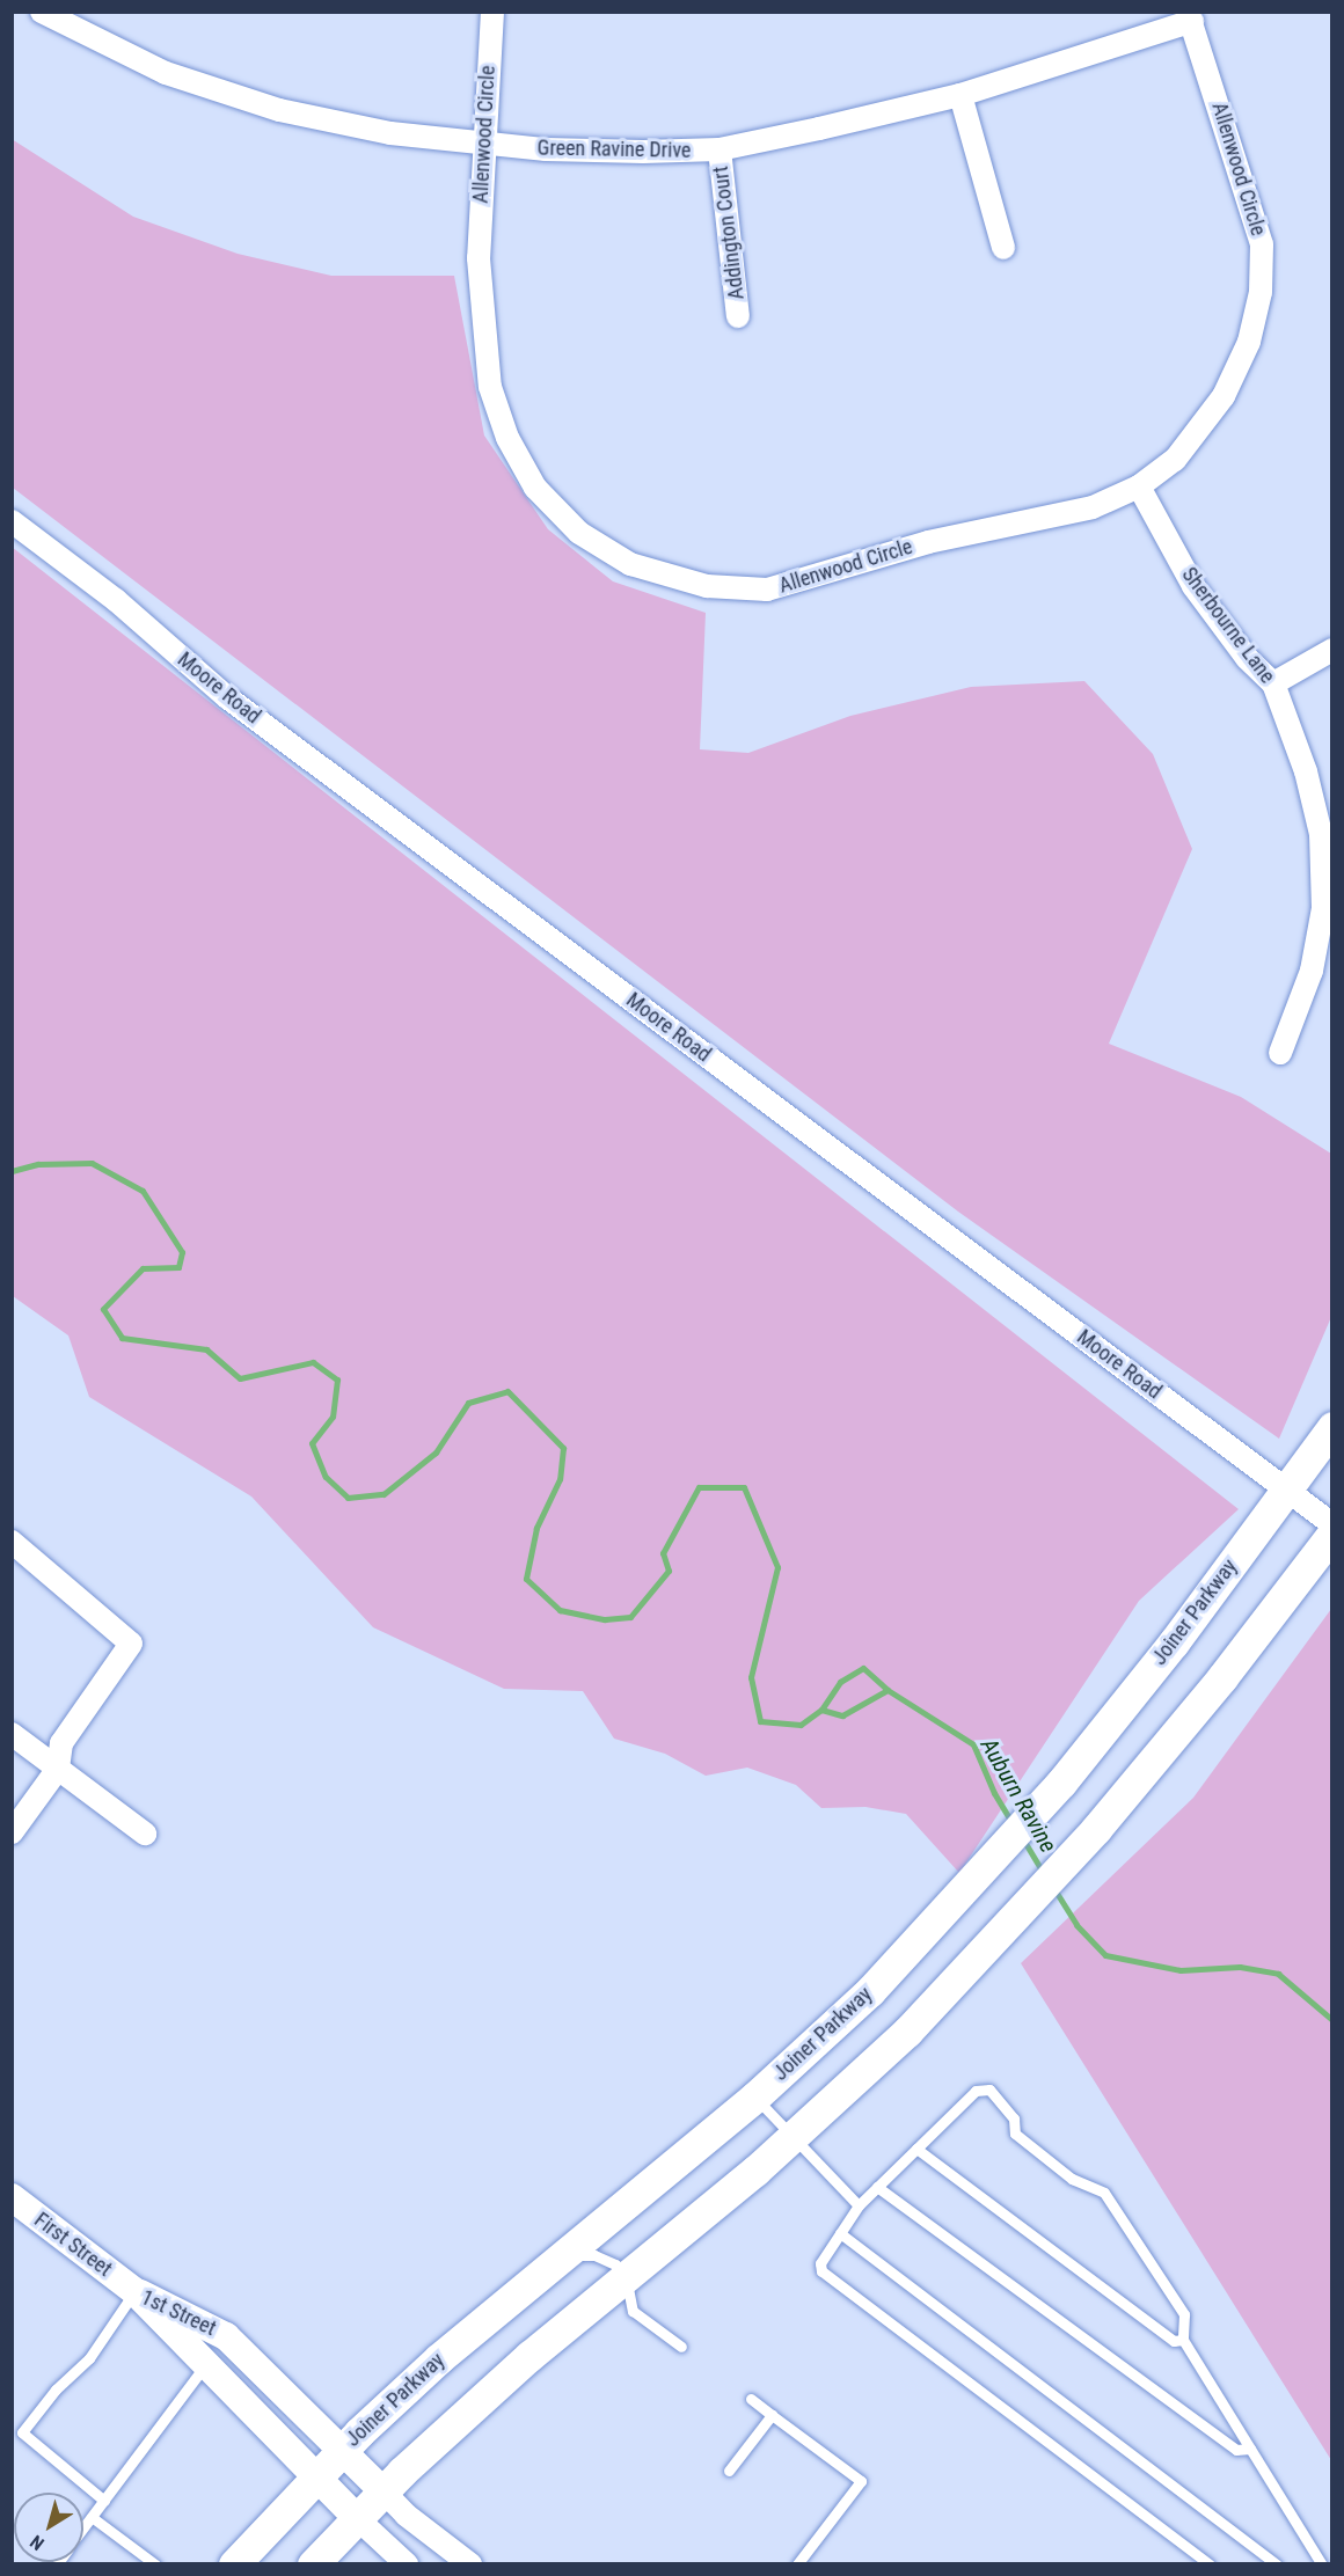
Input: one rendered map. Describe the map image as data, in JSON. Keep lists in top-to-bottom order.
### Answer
{
  "streets": {
    "main road": ["Joiner Parkway"],
    "street": [
      "Allenwood Circle",
      "Green Ravine Drive",
      "Addington Court",
      "Sherbourne Lane",
      "Moore Road",
      "First Street",
      "1st Street"
    ]
  },
  "crossings": [
    ["Allenwood Circle", "Green Ravine Drive"],
    ["Allenwood Circle", "Sherbourne Lane"],
    ["Green Ravine Drive", "Addington Court"],
    ["Moore Road", "Joiner Parkway"],
    ["Joiner Parkway", "1st Street"],
    ["First Street", "1st Street"]
  ],
  "water": ["Auburn Ravine"],
  "north": "bottom left"
}
